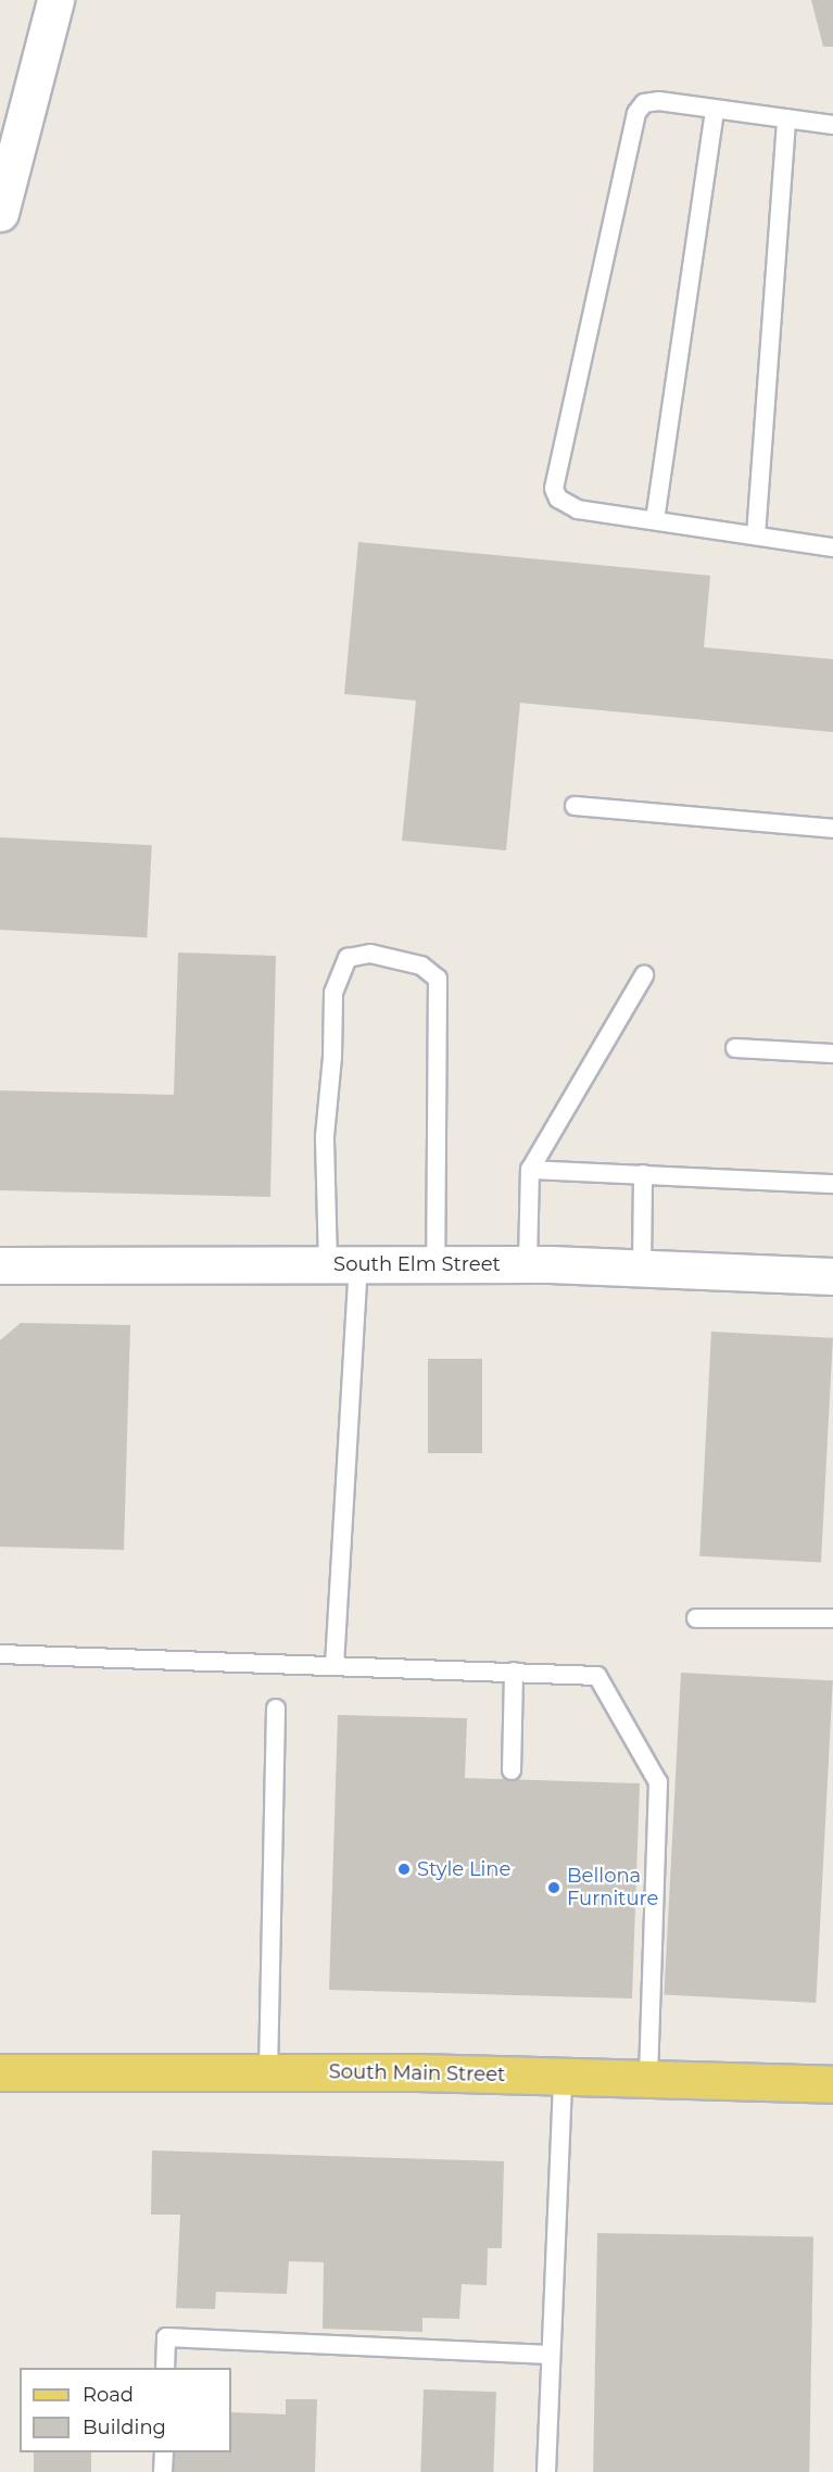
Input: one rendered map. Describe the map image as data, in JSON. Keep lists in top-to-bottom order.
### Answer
{
  "streets": {
    "main road": ["South Main Street"],
    "street": ["South Elm Street"]
  },
  "places": ["Style Line", "Bellona Furniture"],
  "legend": ["Road", "Building"]
}
